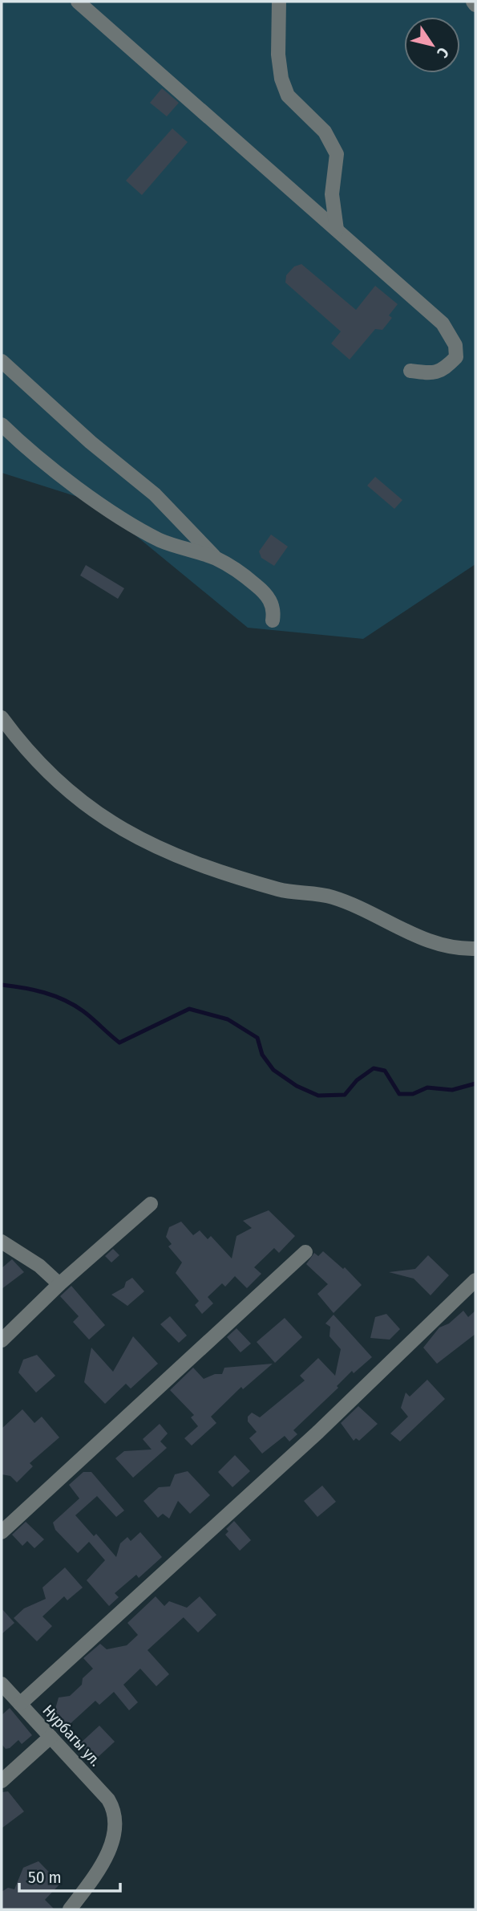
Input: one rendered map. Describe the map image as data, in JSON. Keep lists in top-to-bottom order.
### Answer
{
  "streets": {
    "street": ["Нурбагы ул."]
  },
  "scale_bar": "50 m",
  "north": "bottom right"
}
